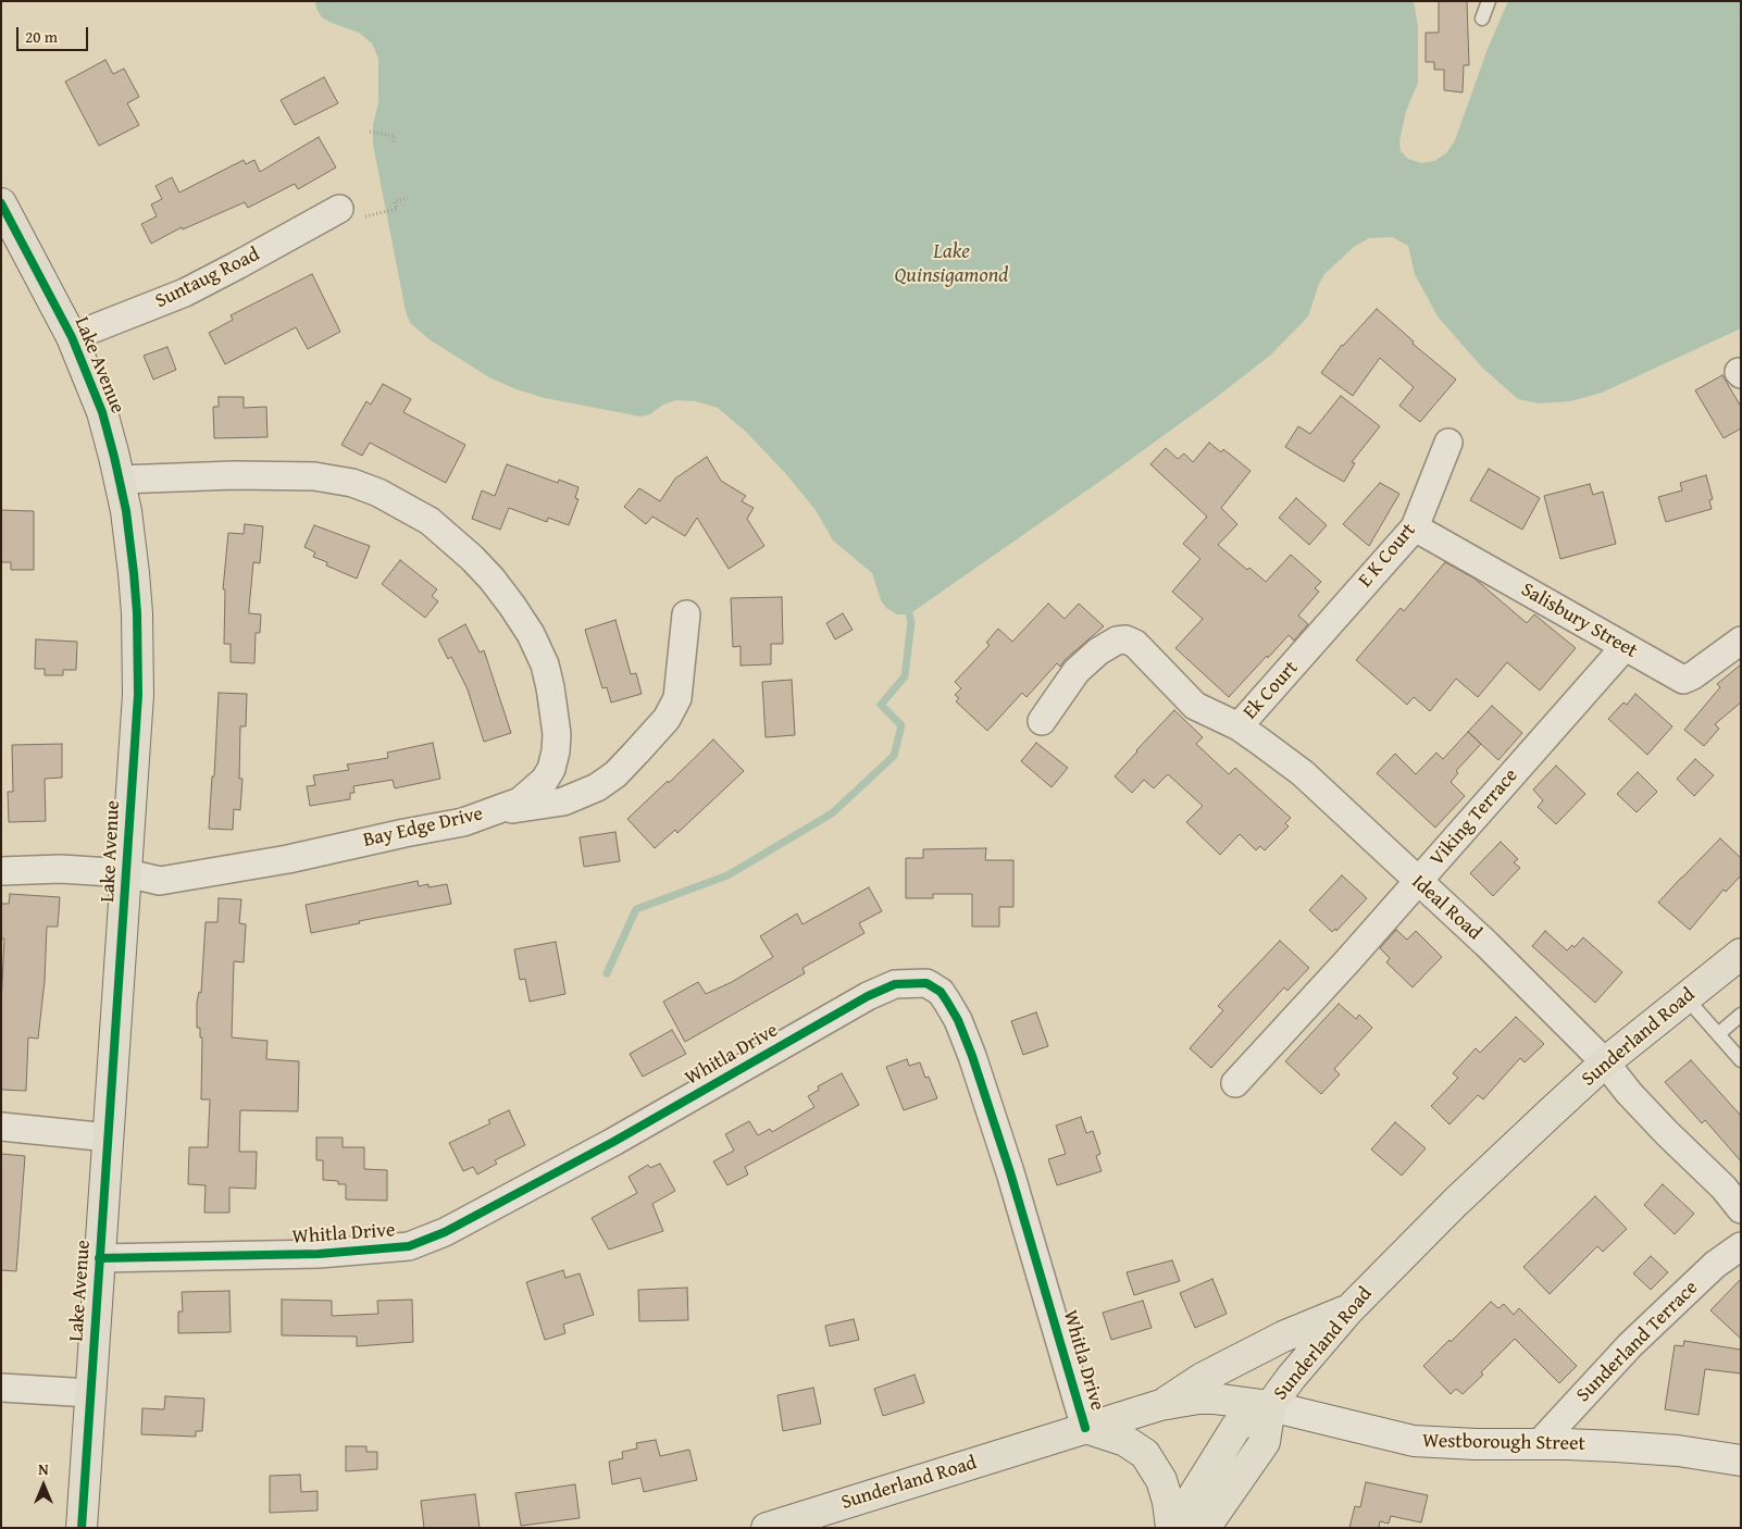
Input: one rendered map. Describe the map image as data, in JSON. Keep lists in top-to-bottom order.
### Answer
{
  "streets": {
    "main road": ["Lake Avenue", "Sunderland Road"],
    "street": [
      "Suntaug Road",
      "E K Court",
      "Salisbury Street",
      "Ek Court",
      "Viking Terrace",
      "Bay Edge Drive",
      "Ideal Road",
      "Whitla Drive",
      "Sunderland Terrace",
      "Westborough Street"
    ]
  },
  "crossings": [
    ["Suntaug Road", "Lake Avenue"],
    ["Lake Avenue", "Bay Edge Drive"],
    ["Lake Avenue", "Whitla Drive"],
    ["E K Court", "Salisbury Street"],
    ["E K Court", "Ek Court"],
    ["Salisbury Street", "Viking Terrace"],
    ["Ek Court", "Ideal Road"],
    ["Viking Terrace", "Ideal Road"],
    ["Ideal Road", "Sunderland Road"],
    ["Sunderland Road", "Whitla Drive"],
    ["Sunderland Road", "Westborough Street"],
    ["Sunderland Terrace", "Westborough Street"]
  ],
  "water": ["Lake Quinsigamond"],
  "scale_bar": "20 m",
  "north": "top"
}
